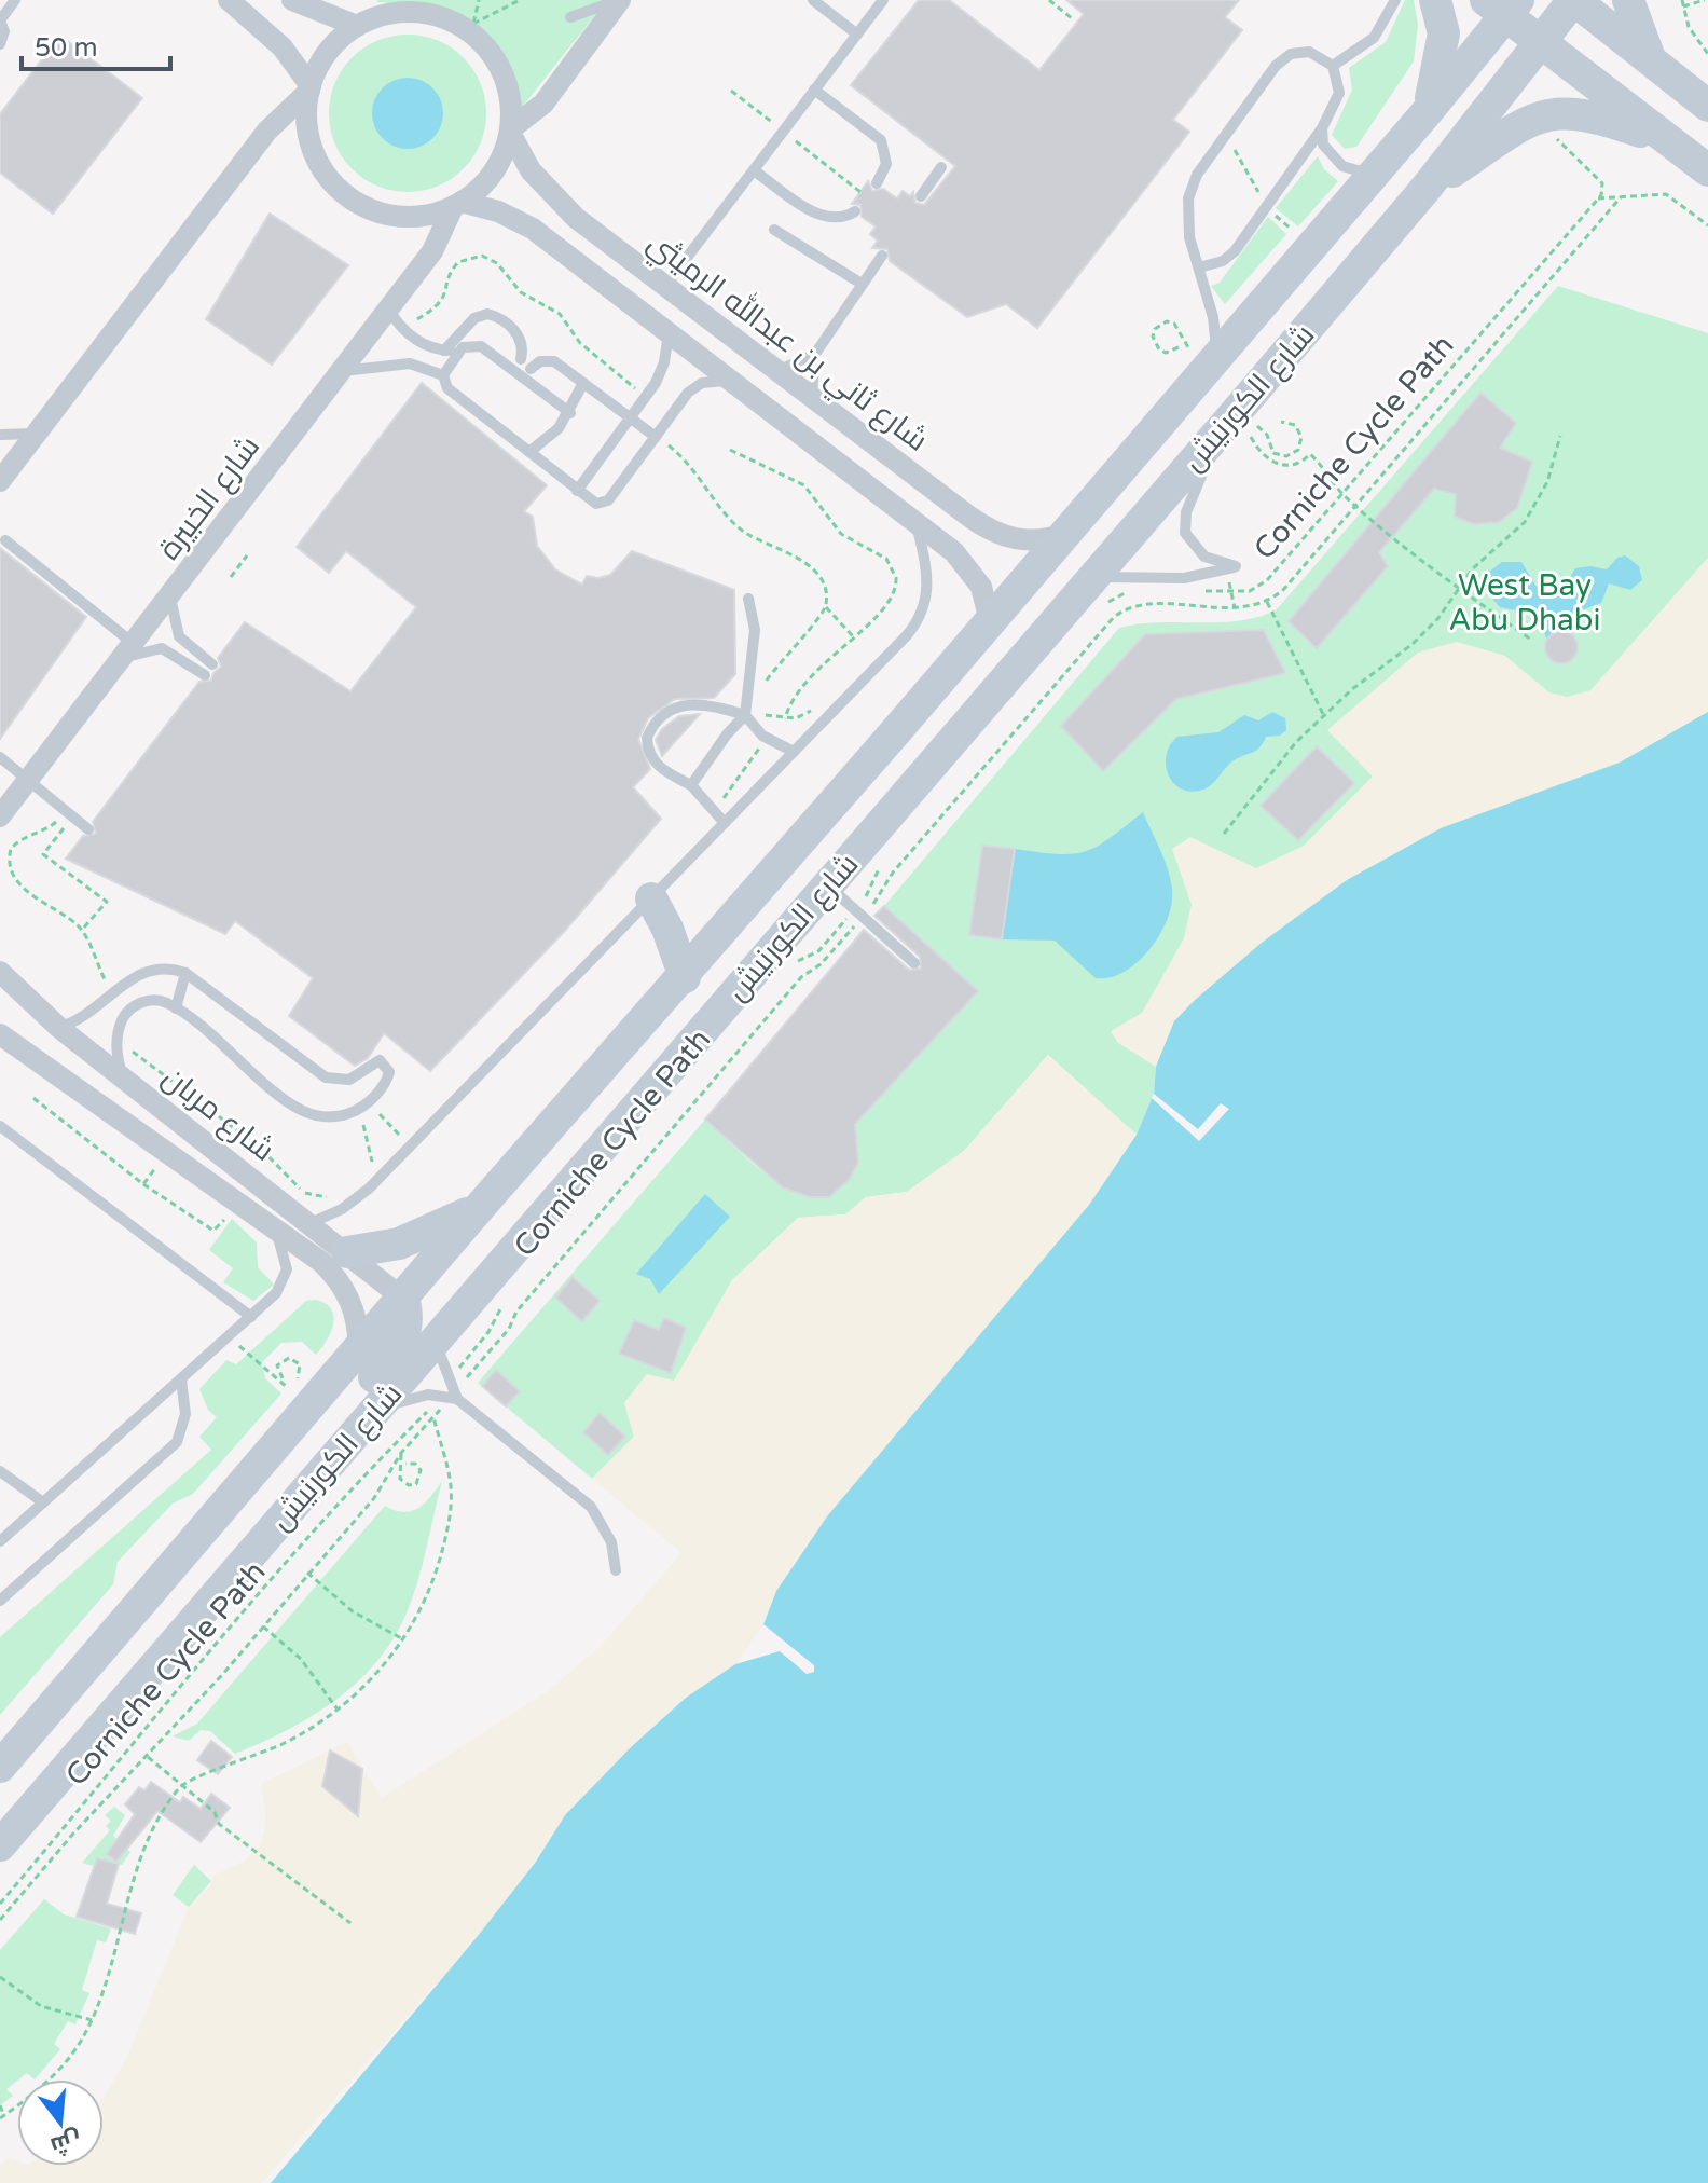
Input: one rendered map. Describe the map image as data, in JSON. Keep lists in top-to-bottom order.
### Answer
{
  "streets": {
    "main road": ["شارع الكورنيش"],
    "street": ["شارع ثاني بن عبدالله الرميثي", "شارع الخبيرة", "شارع مربان"],
    "path": ["Corniche Cycle Path"]
  },
  "crossings": [
    ["شارع ثاني بن عبدالله الرميثي", "شارع الكورنيش"],
    ["شارع ثاني بن عبدالله الرميثي", "شارع الخبيرة"],
    ["شارع الكورنيش", "شارع مربان"]
  ],
  "parks": ["West Bay Abu Dhabi"],
  "scale_bar": "50 m",
  "north": "bottom"
}
